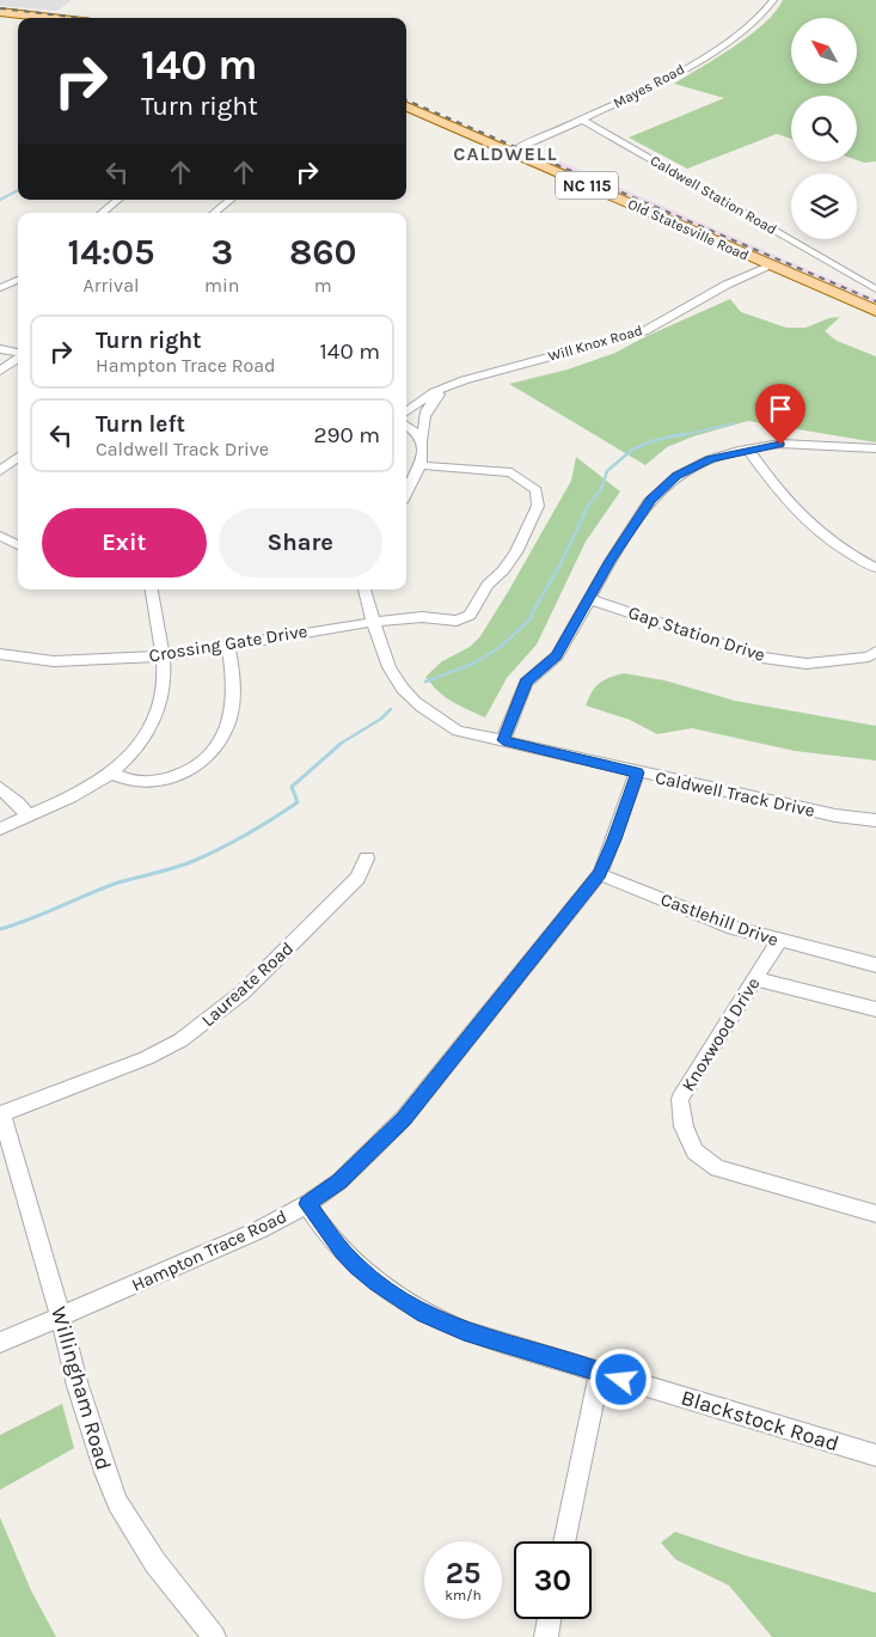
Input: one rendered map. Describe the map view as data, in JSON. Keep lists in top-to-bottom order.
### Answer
{
  "streets": {
    "main road": ["NC 115", "Old Statesville Road"],
    "street": [
      "Mayes Road",
      "Caldwell Station Road",
      "Will Knox Road",
      "Gap Station Drive",
      "Crossing Gate Drive",
      "Caldwell Track Drive",
      "Castlehill Drive",
      "Laureate Road",
      "Knoxwood Drive",
      "Hampton Trace Road",
      "Willingham Road",
      "Blackstock Road"
    ]
  },
  "crossings": [
    ["Mayes Road", "Caldwell Station Road"],
    ["Mayes Road", "Old Statesville Road"],
    ["Old Statesville Road", "Will Knox Road"],
    ["Crossing Gate Drive", "Caldwell Track Drive"],
    ["Caldwell Track Drive", "Hampton Trace Road"],
    ["Castlehill Drive", "Knoxwood Drive"],
    ["Castlehill Drive", "Hampton Trace Road"],
    ["Laureate Road", "Willingham Road"],
    ["Hampton Trace Road", "Willingham Road"],
    ["Hampton Trace Road", "Blackstock Road"]
  ],
  "districts": ["CALDWELL"],
  "north": "top left",
  "page": {
    "turn": ["140 m", "Turn right"],
    "eta": [
      "14:05",
      "Arrival",
      "3",
      "min",
      "860",
      "m"
    ],
    "list": [
      {
        "name": "Turn right",
        "note": "Hampton Trace Road",
        "value": "140 m"
      },
      {
        "name": "Turn left",
        "note": "Caldwell Track Drive",
        "value": "290 m"
      }
    ],
    "buttons": ["Exit", "Share"],
    "speed": "25 km/h",
    "limit": "30"
  }
}
